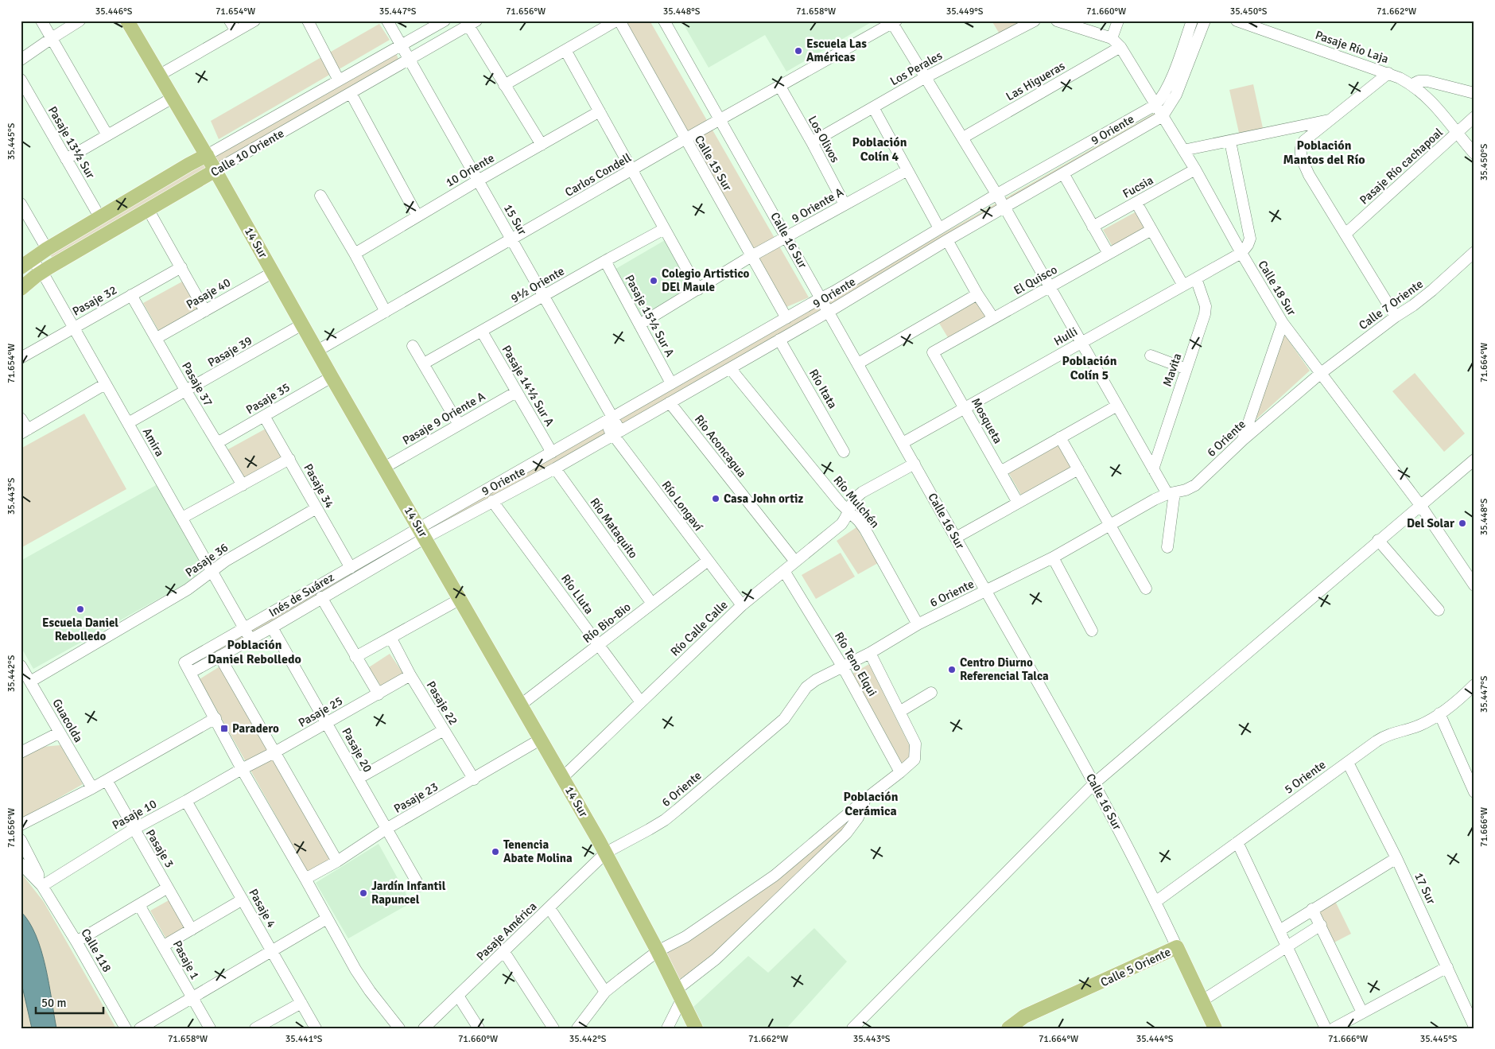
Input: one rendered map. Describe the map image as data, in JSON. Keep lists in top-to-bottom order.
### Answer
{
  "streets": {
    "main road": [
      "Calle 10 Oriente",
      "Calle 16 Sur",
      "14 Sur",
      "Calle 5 Oriente"
    ],
    "street": [
      "Pasaje Río Laja",
      "Los Perales",
      "Las Higueras",
      "9 Oriente",
      "Los Olivos",
      "Pasaje 13½ Sur",
      "Calle 15 Sur",
      "Pasaje Río cachapoal",
      "10 Oriente",
      "Carlos Condell",
      "Fucsia",
      "9 Oriente A",
      "15 Sur",
      "El Quisco",
      "9½ Oriente",
      "Calle 18 Sur",
      "Pasaje 40",
      "Pasaje 32",
      "Calle 7 Oriente",
      "Pasaje 15½ Sur A",
      "Hulli",
      "Pasaje 39",
      "Mavita",
      "Pasaje 37",
      "Pasaje 14½ Sur A",
      "Río Itata",
      "Pasaje 35",
      "Pasaje 9 Oriente A",
      "Mosqueta",
      "6 Oriente",
      "Amira",
      "Río Aconcagua",
      "Pasaje 34",
      "Río Mulchén",
      "Río Longaví",
      "Río Mataquito",
      "Pasaje 36",
      "Río Lluta",
      "Inés de Suárez",
      "Río Bio-Bio",
      "Río Calle Calle",
      "Río Teno Elqui",
      "Pasaje 22",
      "Pasaje 25",
      "Guacolda",
      "Pasaje 20",
      "5 Oriente",
      "Pasaje 23",
      "Pasaje 10",
      "Pasaje 3",
      "17 Sur",
      "Pasaje 4",
      "Pasaje América",
      "Calle 118",
      "Pasaje 1"
    ]
  },
  "crossings": [
    ["Pasaje Río Laja", "Pasaje Río cachapoal"],
    ["Los Perales", "Los Olivos"],
    ["Las Higueras", "Calle 18 Sur"],
    ["9 Oriente", "Calle 15 Sur"],
    ["9 Oriente", "15 Sur"],
    ["9 Oriente", "Calle 16 Sur"],
    ["9 Oriente", "14 Sur"],
    ["9 Oriente", "Calle 18 Sur"],
    ["9 Oriente", "Pasaje 15½ Sur A"],
    ["9 Oriente", "Pasaje 14½ Sur A"],
    ["9 Oriente", "Río Itata"],
    ["9 Oriente", "Río Aconcagua"],
    ["9 Oriente", "Río Mulchén"],
    ["9 Oriente", "Río Longaví"],
    ["9 Oriente", "Río Mataquito"],
    ["9 Oriente", "Río Lluta"],
    ["9 Oriente", "Inés de Suárez"],
    ["Los Olivos", "Carlos Condell"],
    ["Los Olivos", "9 Oriente A"],
    ["Pasaje 13½ Sur", "Calle 10 Oriente"],
    ["Calle 10 Oriente", "15 Sur"],
    ["Calle 10 Oriente", "14 Sur"],
    ["Calle 10 Oriente", "Amira"],
    ["Calle 15 Sur", "Carlos Condell"],
    ["Calle 15 Sur", "9 Oriente A"],
    ["10 Oriente", "15 Sur"],
    ["Carlos Condell", "15 Sur"],
    ["Carlos Condell", "Calle 16 Sur"],
    ["Carlos Condell", "14 Sur"],
    ["Fucsia", "Calle 18 Sur"],
    ["9 Oriente A", "Calle 16 Sur"],
    ["9 Oriente A", "Pasaje 15½ Sur A"],
    ["15 Sur", "9½ Oriente"],
    ["15 Sur", "Río Longaví"],
    ["Calle 16 Sur", "Hulli"],
    ["Calle 16 Sur", "6 Oriente"],
    ["Calle 16 Sur", "Río Calle Calle"],
    ["Calle 16 Sur", "5 Oriente"],
    ["Calle 16 Sur", "Calle 5 Oriente"],
    ["14 Sur", "Pasaje 40"],
    ["14 Sur", "Pasaje 39"],
    ["14 Sur", "Pasaje 35"],
    ["14 Sur", "Pasaje 9 Oriente A"],
    ["14 Sur", "6 Oriente"],
    ["14 Sur", "Inés de Suárez"],
    ["14 Sur", "Río Bio-Bio"],
    ["14 Sur", "Río Calle Calle"],
    ["14 Sur", "Pasaje 23"],
    ["14 Sur", "Pasaje América"],
    ["El Quisco", "Mosqueta"],
    ["9½ Oriente", "Pasaje 15½ Sur A"],
    ["9½ Oriente", "Pasaje 14½ Sur A"],
    ["Calle 18 Sur", "Calle 7 Oriente"],
    ["Calle 18 Sur", "Hulli"],
    ["Calle 18 Sur", "6 Oriente"],
    ["Pasaje 40", "Pasaje 37"],
    ["Pasaje 32", "Pasaje 37"],
    ["Pasaje 32", "Amira"],
    ["Calle 7 Oriente", "6 Oriente"],
    ["Hulli", "Mavita"],
    ["Hulli", "Mosqueta"],
    ["Pasaje 39", "Pasaje 37"],
    ["Pasaje 39", "Amira"],
    ["Pasaje 37", "Pasaje 35"],
    ["Pasaje 14½ Sur A", "Pasaje 9 Oriente A"],
    ["Pasaje 35", "Pasaje 34"],
    ["6 Oriente", "Río Mulchén"],
    ["6 Oriente", "Río Teno Elqui"],
    ["6 Oriente", "Pasaje América"],
    ["Amira", "Pasaje 36"],
    ["Amira", "Inés de Suárez"],
    ["Río Aconcagua", "Río Calle Calle"],
    ["Pasaje 34", "Pasaje 36"],
    ["Pasaje 34", "Inés de Suárez"],
    ["Río Mulchén", "Río Calle Calle"],
    ["Río Longaví", "Río Bio-Bio"],
    ["Río Longaví", "Río Calle Calle"],
    ["Río Mataquito", "Río Bio-Bio"],
    ["Pasaje 36", "Guacolda"],
    ["Río Lluta", "Río Bio-Bio"],
    ["Río Lluta", "Río Calle Calle"],
    ["Inés de Suárez", "Pasaje 20"],
    ["Río Calle Calle", "Río Teno Elqui"],
    ["Pasaje 22", "Pasaje 25"],
    ["Pasaje 22", "Pasaje 23"],
    ["Pasaje 25", "Pasaje 20"],
    ["Pasaje 25", "Pasaje 10"],
    ["Pasaje 20", "Pasaje 23"],
    ["5 Oriente", "17 Sur"],
    ["Pasaje 10", "Pasaje 3"],
    ["Pasaje 10", "Pasaje 4"],
    ["Pasaje 10", "Calle 118"]
  ],
  "districts": [
    "Población Colín 4",
    "Población Mantos del Río",
    "Población Colín 5",
    "Población Daniel Rebolledo",
    "Población Cerámica"
  ],
  "places": {
    "other": [
      "Escuela Las Américas",
      "Colegio Artistico DEl Maule",
      "Casa John ortiz",
      "Del Solar",
      "Escuela Daniel Rebolledo",
      "Centro Diurno Referencial Talca",
      "Tenencia Abate Molina",
      "Jardín Infantil Rapuncel"
    ],
    "transit": ["Paradero"]
  },
  "scale_bar": "50 m",
  "coordinates": [
    "35.446°S",
    "71.654°W",
    "35.447°S",
    "71.656°W",
    "35.448°S",
    "71.658°W",
    "35.449°S",
    "71.660°W",
    "35.450°S",
    "71.662°W",
    "35.445°S",
    "71.664°W",
    "35.443°S",
    "35.442°S",
    "71.666°W",
    "35.441°S",
    "35.444°S"
  ]
}
